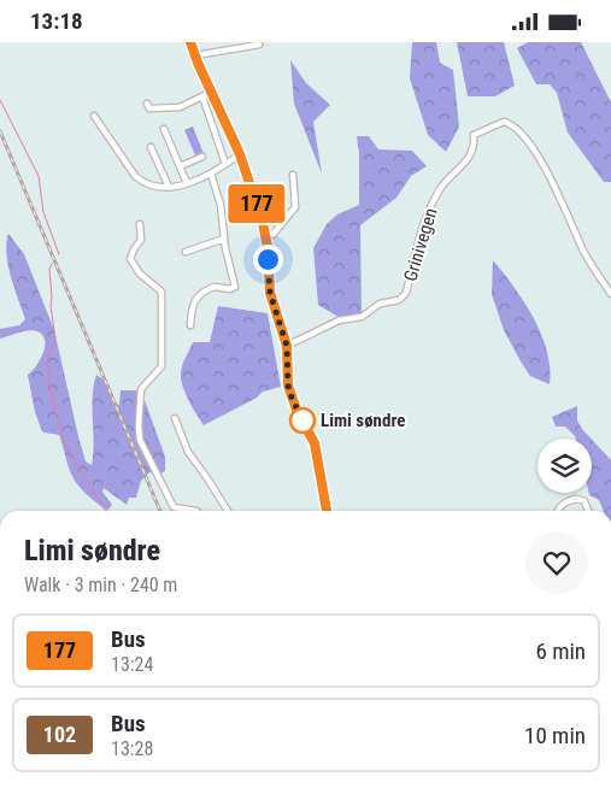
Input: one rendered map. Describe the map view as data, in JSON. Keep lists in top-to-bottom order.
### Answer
{
  "streets": {
    "street": ["Grinivegen"]
  },
  "places": ["Limi søndre"],
  "lines": ["bus line 177"],
  "page": {
    "status": "13:18",
    "on_map": "177",
    "heading": ["Limi søndre", "Walk · 3 min · 240 m"],
    "list": [
      {
        "mark": "177",
        "name": "Bus",
        "note": "13:24",
        "value": "6 min"
      },
      {
        "mark": "102",
        "name": "Bus",
        "note": "13:28",
        "value": "10 min"
      }
    ]
  }
}
